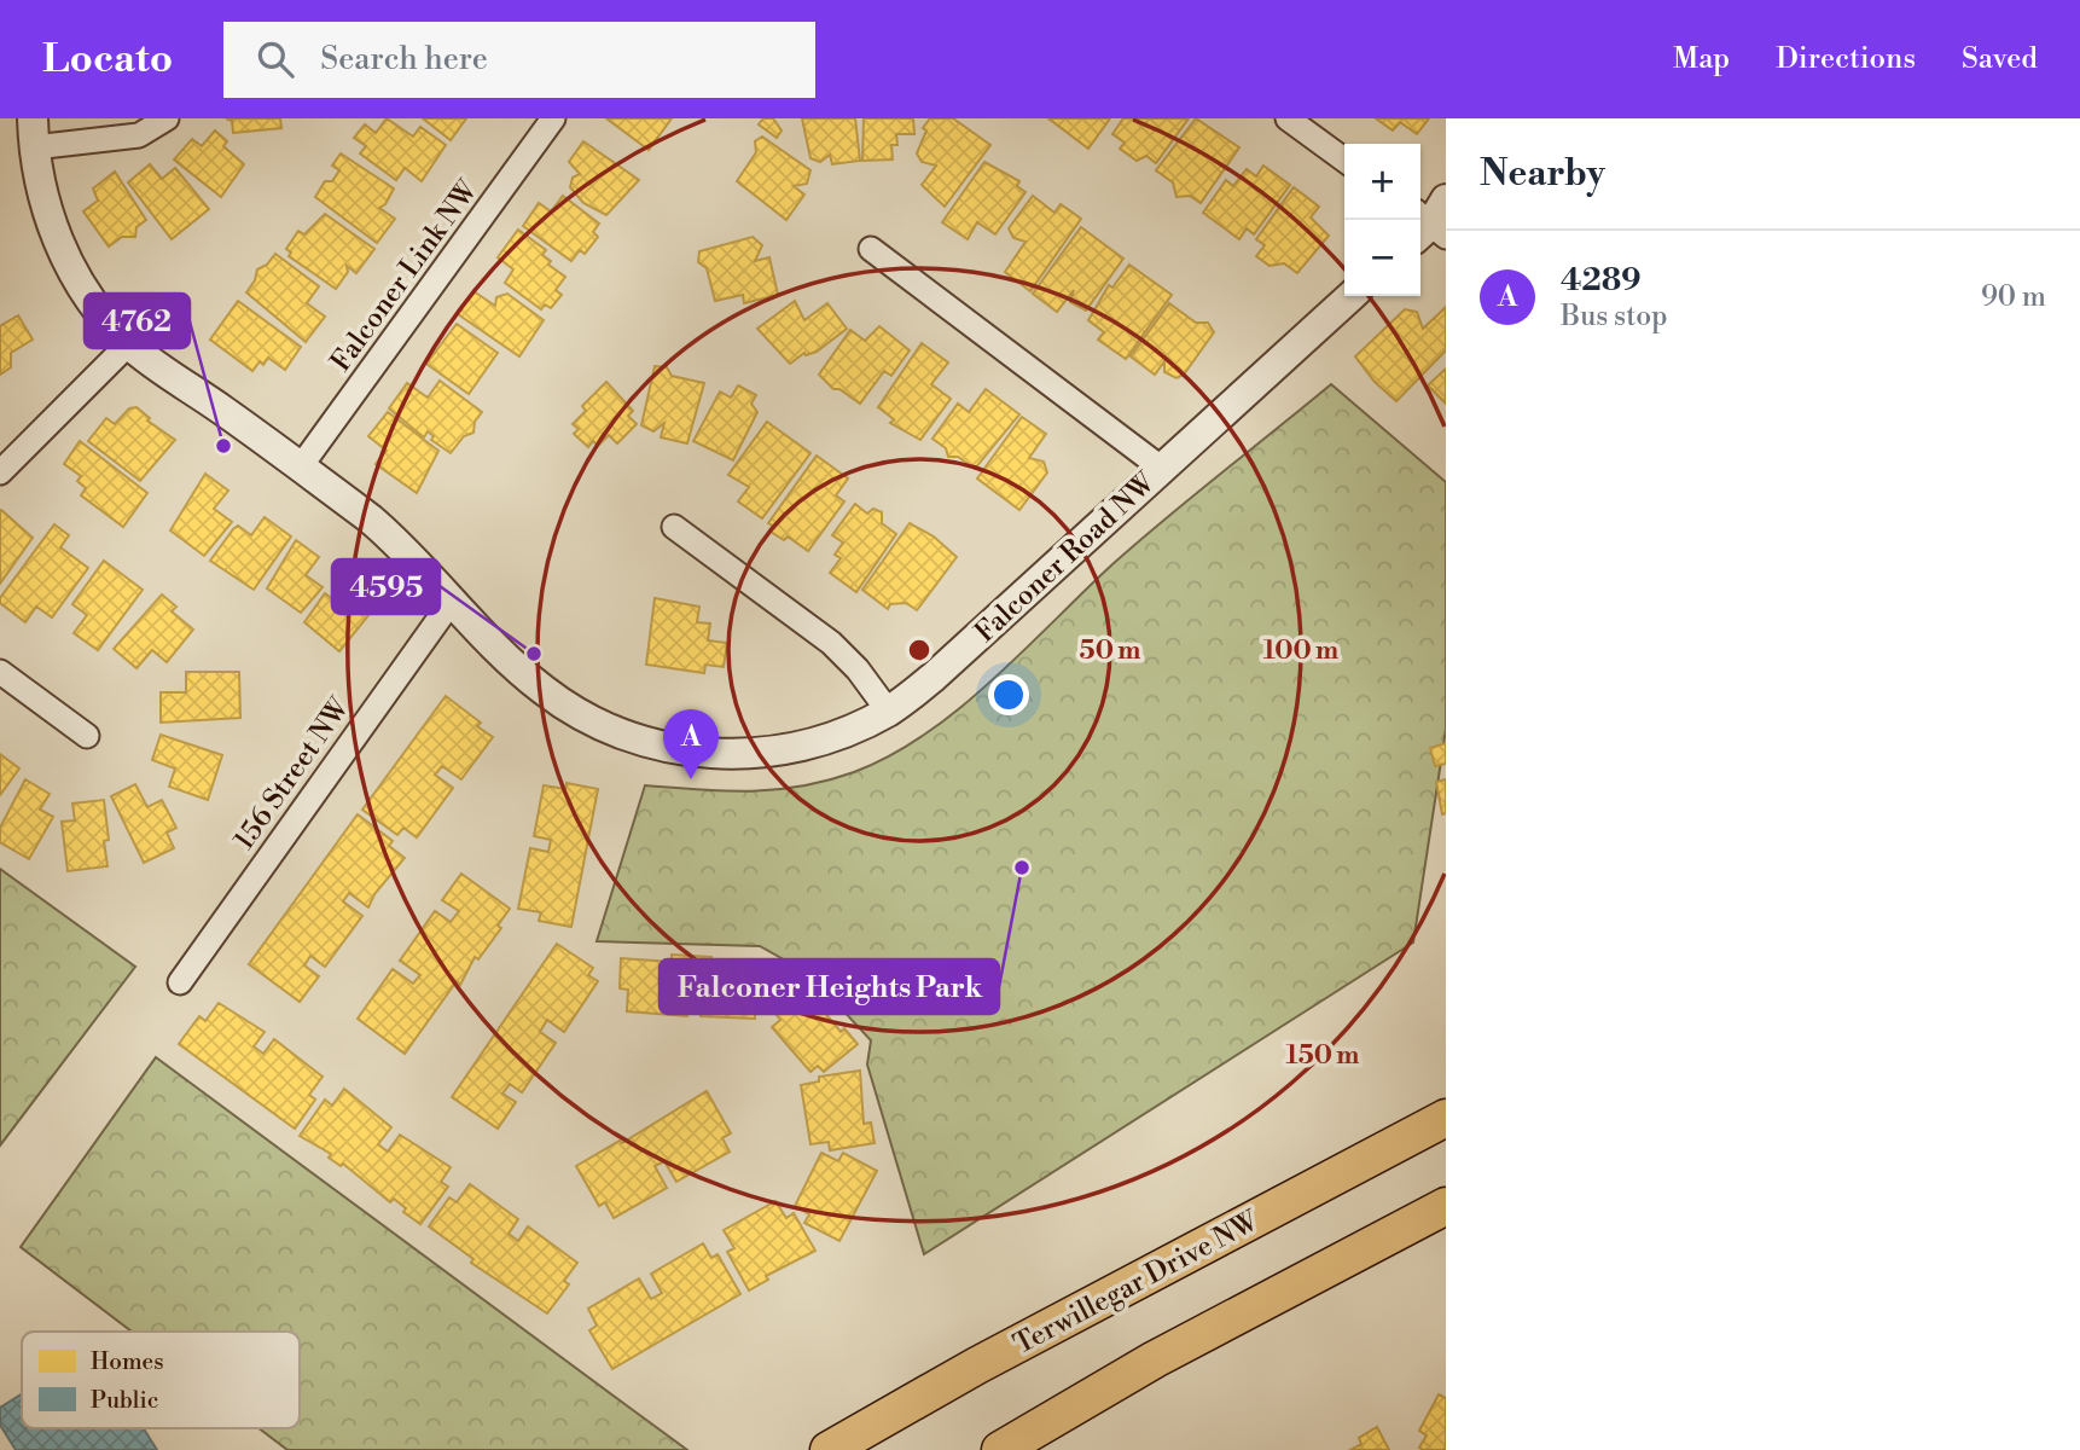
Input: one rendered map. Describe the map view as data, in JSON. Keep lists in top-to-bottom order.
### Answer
{
  "streets": {
    "main road": ["Terwillegar Drive NW"],
    "street": ["Falconer Link NW", "Falconer Road NW", "156 Street NW"]
  },
  "crossings": [
    ["Falconer Link NW", "Falconer Road NW"],
    ["Falconer Road NW", "156 Street NW"]
  ],
  "places": ["4762", "4595", "Falconer Heights Park"],
  "legend": ["Homes", "Public"],
  "page": {
    "header": "Locato",
    "search": "Search here",
    "nav": ["Map", "Directions", "Saved"],
    "heading": "Nearby",
    "map_buttons": ["+", "−"],
    "list": [
      {
        "mark": "A",
        "name": "4289",
        "note": "Bus stop",
        "value": "90 m"
      }
    ],
    "pins": "A"
  },
  "rings": ["50 m", "100 m", "150 m"]
}
